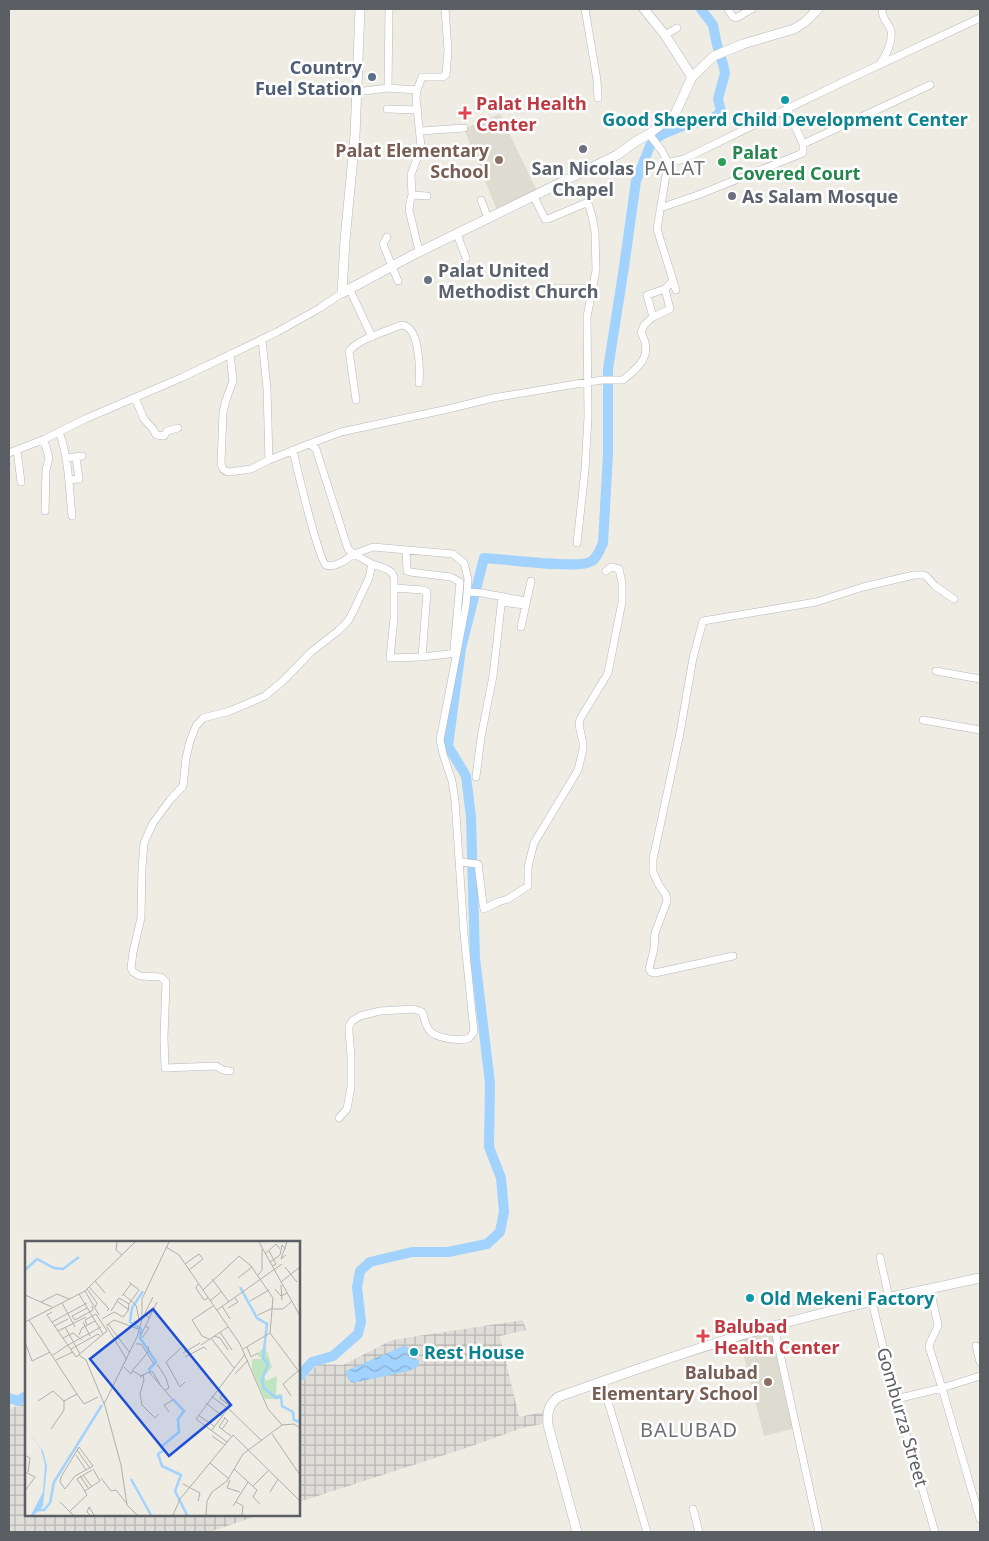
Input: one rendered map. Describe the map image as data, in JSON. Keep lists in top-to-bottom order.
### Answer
{
  "streets": {
    "street": ["Gomburza Street"]
  },
  "districts": ["PALAT", "BALUBAD"],
  "places": {
    "other": [
      "Country Fuel Station",
      "Good Sheperd Child Development Center",
      "San Nicolas Chapel",
      "Palat Elementary School",
      "Palat Covered Court",
      "As Salam Mosque",
      "Palat United Methodist Church",
      "Old Mekeni Factory",
      "Rest House",
      "Balubad Elementary School"
    ],
    "health": ["Palat Health Center", "Balubad Health Center"]
  }
}
